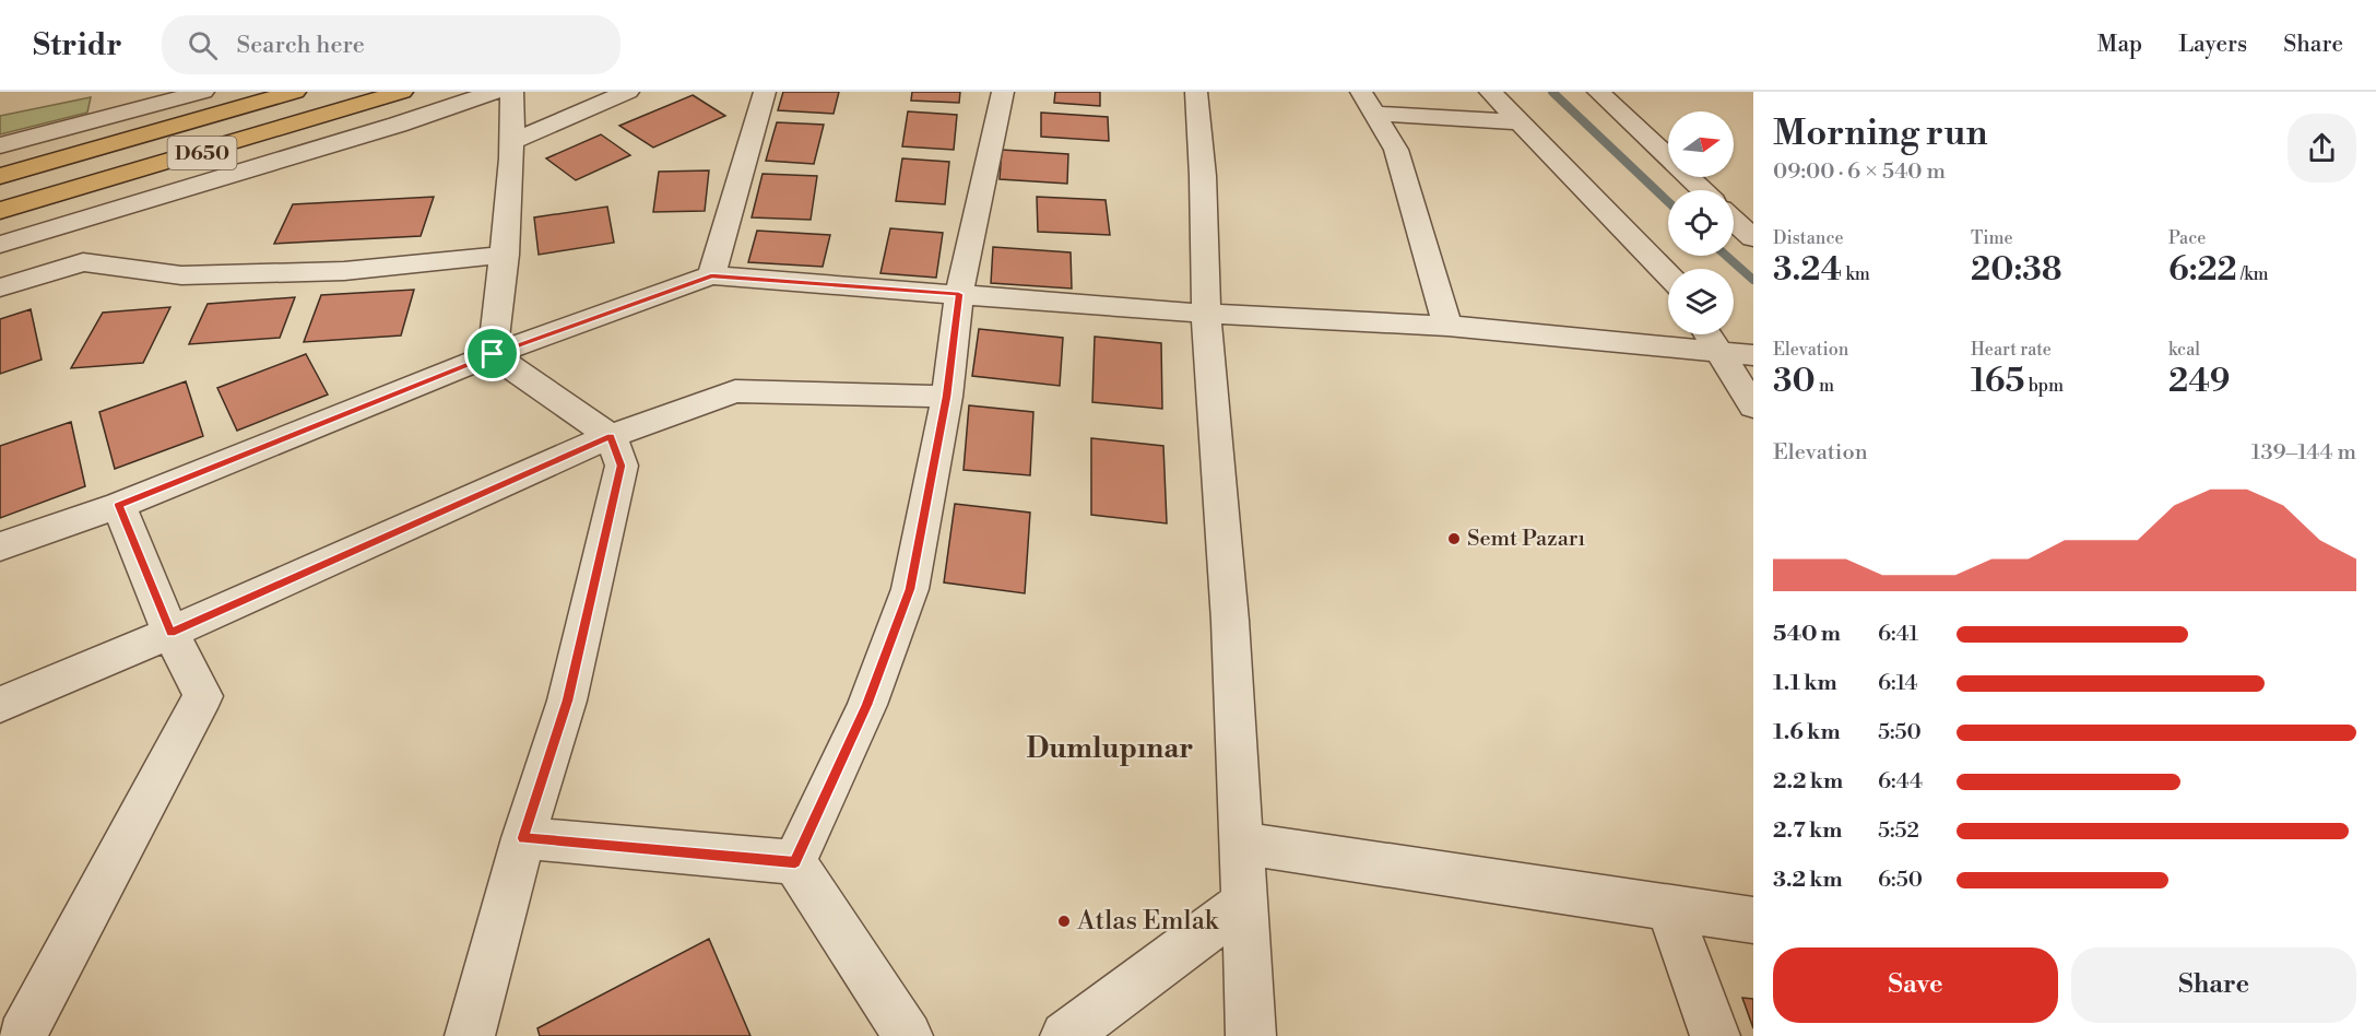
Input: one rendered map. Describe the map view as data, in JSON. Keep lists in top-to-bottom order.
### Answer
{
  "streets": {
    "highway": ["D650"]
  },
  "districts": ["Dumlupınar"],
  "places": ["Semt Pazarı", "Atlas Emlak"],
  "north": "right",
  "page": {
    "header": "Stridr",
    "search": "Search here",
    "nav": ["Map", "Layers", "Share"],
    "heading": ["Morning run", "09:00 · 6 × 540 m"],
    "stats": [
      ["Distance", "3.24 km"],
      ["Time", "20:38"],
      ["Pace", "6:22 /km"],
      ["Elevation", "30 m"],
      ["Heart rate", "165 bpm"],
      ["kcal", "249"]
    ],
    "chart": ["Elevation", "139–144 m"],
    "list": [
      {
        "name": "540 m",
        "note": "6:41"
      },
      {
        "name": "1.1 km",
        "note": "6:14"
      },
      {
        "name": "1.6 km",
        "note": "5:50"
      },
      {
        "name": "2.2 km",
        "note": "6:44"
      },
      {
        "name": "2.7 km",
        "note": "5:52"
      },
      {
        "name": "3.2 km",
        "note": "6:50"
      }
    ],
    "buttons": ["Save", "Share"]
  }
}
